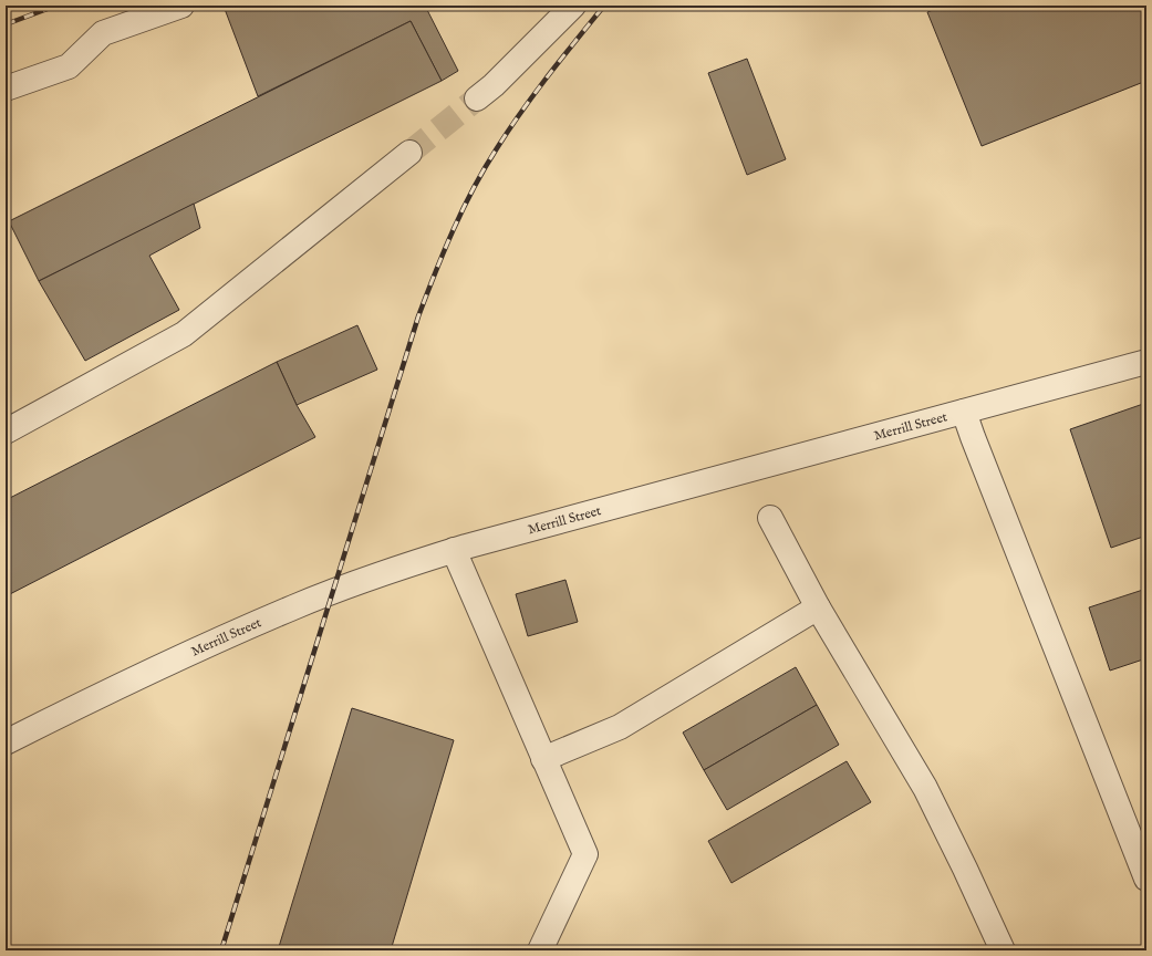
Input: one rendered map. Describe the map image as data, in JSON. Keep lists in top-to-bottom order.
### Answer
{
  "streets": {
    "street": ["Merrill Street"]
  }
}
